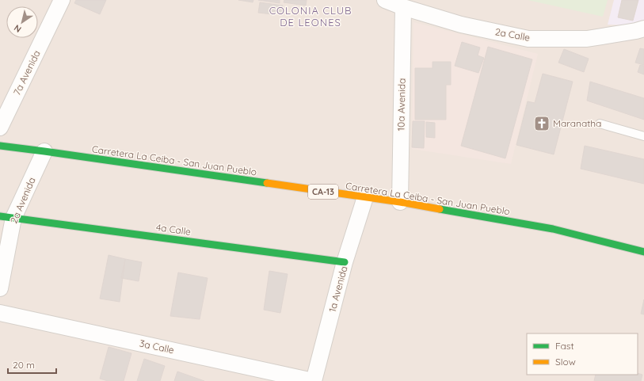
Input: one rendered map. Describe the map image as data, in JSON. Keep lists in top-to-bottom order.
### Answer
{
  "streets": {
    "main road": ["Carretera La Ceiba - San Juan Pueblo", "CA-13", "4a Calle"],
    "street": [
      "2a Calle",
      "7a Avenida",
      "10a Avenida",
      "2a Avenida",
      "1a Avenida",
      "3a Calle"
    ]
  },
  "crossings": [
    ["2a Calle", "10a Avenida"],
    ["10a Avenida", "Carretera La Ceiba - San Juan Pueblo"],
    ["Carretera La Ceiba - San Juan Pueblo", "2a Avenida"],
    ["Carretera La Ceiba - San Juan Pueblo", "1a Avenida"],
    ["2a Avenida", "4a Calle"],
    ["4a Calle", "1a Avenida"],
    ["1a Avenida", "3a Calle"]
  ],
  "districts": ["COLONIA CLUB DE LEONES"],
  "places": {
    "church": ["Maranatha"]
  },
  "legend": ["Fast", "Slow"],
  "scale_bar": "20 m",
  "north": "bottom left"
}
